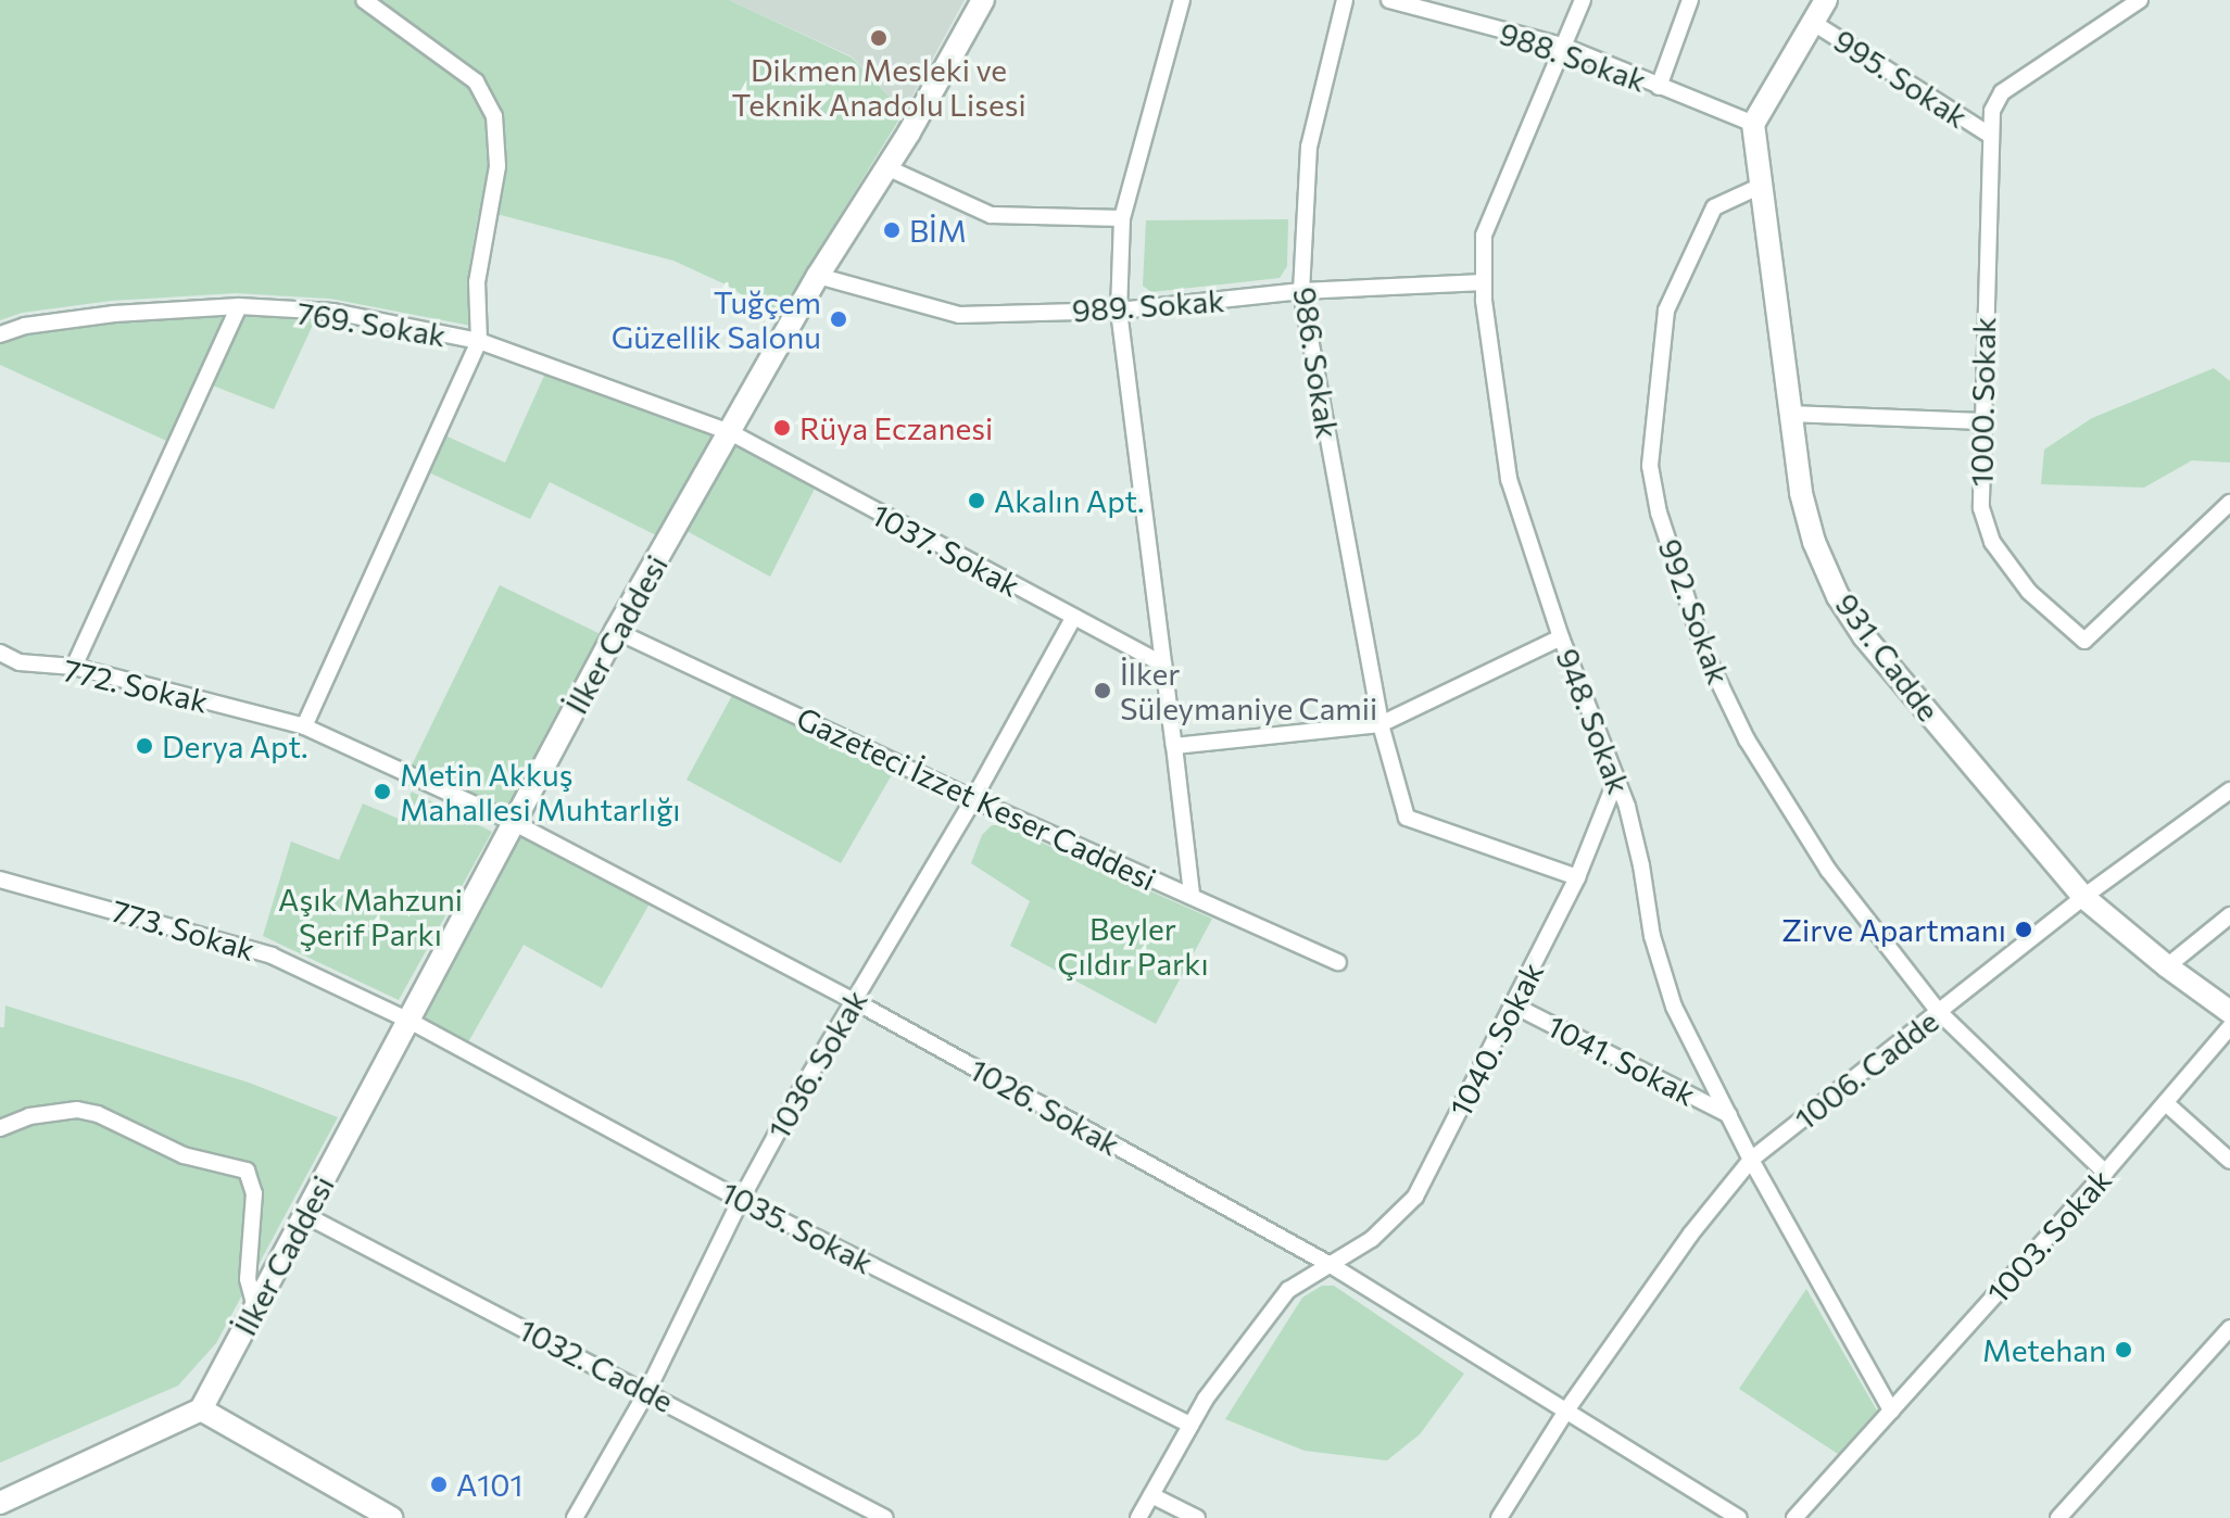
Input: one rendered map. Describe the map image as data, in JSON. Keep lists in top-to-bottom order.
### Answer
{
  "streets": {
    "main road": ["İlker Caddesi", "931. Cadde"],
    "street": [
      "988. Sokak",
      "995. Sokak",
      "989. Sokak",
      "769. Sokak",
      "986. Sokak",
      "1000. Sokak",
      "1037. Sokak",
      "992. Sokak",
      "772. Sokak",
      "948. Sokak",
      "Gazeteci İzzet Keser Caddesi",
      "773. Sokak",
      "1040. Sokak",
      "1041. Sokak",
      "1036. Sokak",
      "1006. Cadde",
      "1026. Sokak",
      "1035. Sokak",
      "1003. Sokak",
      "1032. Cadde"
    ]
  },
  "crossings": [
    ["988. Sokak", "931. Cadde"],
    ["988. Sokak", "948. Sokak"],
    ["995. Sokak", "1000. Sokak"],
    ["989. Sokak", "986. Sokak"],
    ["989. Sokak", "İlker Caddesi"],
    ["989. Sokak", "948. Sokak"],
    ["769. Sokak", "1037. Sokak"],
    ["769. Sokak", "İlker Caddesi"],
    ["986. Sokak", "1040. Sokak"],
    ["1037. Sokak", "İlker Caddesi"],
    ["1037. Sokak", "1036. Sokak"],
    ["992. Sokak", "931. Cadde"],
    ["992. Sokak", "1006. Cadde"],
    ["992. Sokak", "1003. Sokak"],
    ["İlker Caddesi", "772. Sokak"],
    ["İlker Caddesi", "Gazeteci İzzet Keser Caddesi"],
    ["İlker Caddesi", "773. Sokak"],
    ["İlker Caddesi", "1026. Sokak"],
    ["İlker Caddesi", "1035. Sokak"],
    ["İlker Caddesi", "1032. Cadde"],
    ["931. Cadde", "1006. Cadde"],
    ["772. Sokak", "1026. Sokak"],
    ["948. Sokak", "1040. Sokak"],
    ["948. Sokak", "1041. Sokak"],
    ["948. Sokak", "1006. Cadde"],
    ["948. Sokak", "1003. Sokak"],
    ["Gazeteci İzzet Keser Caddesi", "1036. Sokak"],
    ["773. Sokak", "1035. Sokak"],
    ["1040. Sokak", "1041. Sokak"],
    ["1040. Sokak", "1026. Sokak"],
    ["1040. Sokak", "1035. Sokak"],
    ["1036. Sokak", "1026. Sokak"],
    ["1036. Sokak", "1035. Sokak"],
    ["1036. Sokak", "1032. Cadde"],
    ["1006. Cadde", "1026. Sokak"]
  ],
  "parks": ["Aşık Mahzuni Şerif Parkı", "Beyler Çıldır Parkı"],
  "places": [
    "Dikmen Mesleki ve Teknik Anadolu Lisesi",
    "BİM",
    "Tuğçem Güzellik Salonu",
    "Rüya Eczanesi",
    "Akalın Apt.",
    "İlker Süleymaniye Camii",
    "Derya Apt.",
    "Metin Akkuş Mahallesi Muhtarlığı",
    "Zirve Apartmanı",
    "Metehan",
    "A101"
  ]
}
